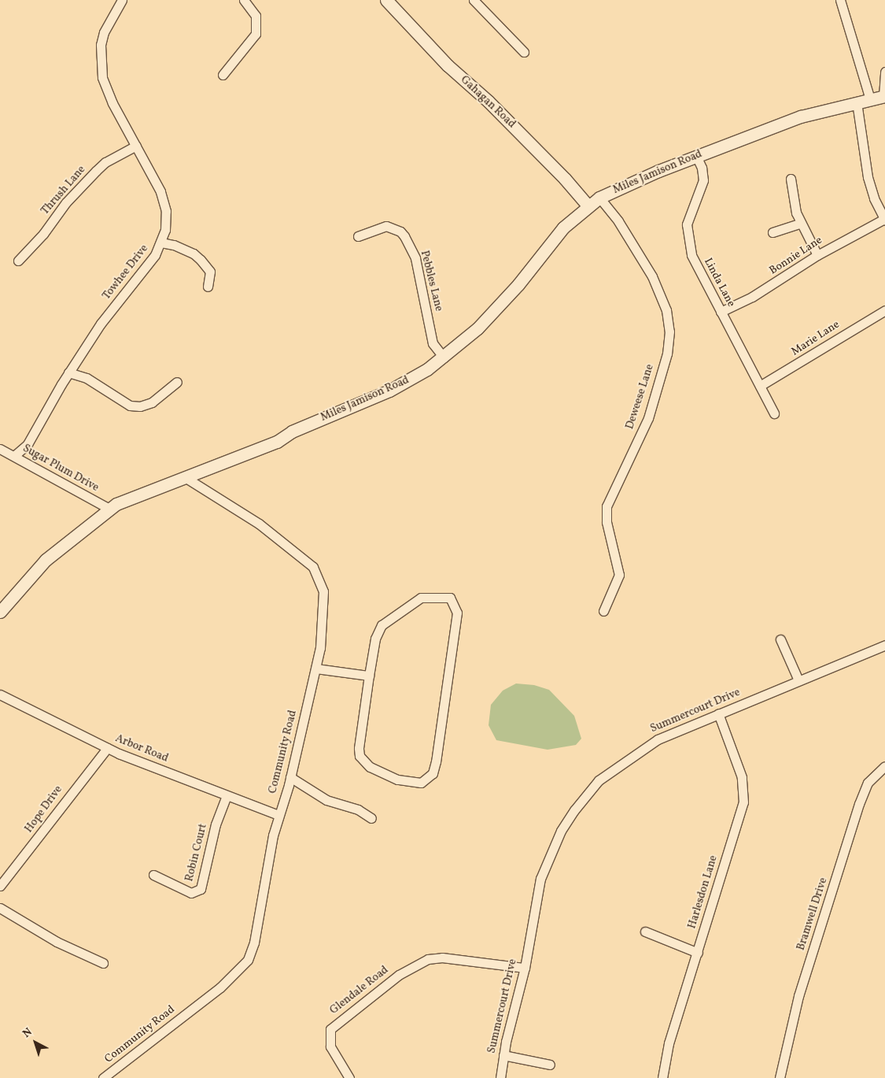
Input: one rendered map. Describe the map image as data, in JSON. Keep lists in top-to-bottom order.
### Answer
{
  "streets": {
    "main road": ["Gahagan Road", "Miles Jamison Road"],
    "street": [
      "Thrush Lane",
      "Bonnie Lane",
      "Towhee Drive",
      "Pebbles Lane",
      "Linda Lane",
      "Marie Lane",
      "Deweese Lane",
      "Sugar Plum Drive",
      "Summercourt Drive",
      "Arbor Road",
      "Community Road",
      "Hope Drive",
      "Robin Court",
      "Harlesdon Lane",
      "Bramwell Drive",
      "Glendale Road"
    ]
  },
  "crossings": [
    ["Gahagan Road", "Miles Jamison Road"],
    ["Miles Jamison Road", "Pebbles Lane"],
    ["Miles Jamison Road", "Linda Lane"],
    ["Miles Jamison Road", "Deweese Lane"],
    ["Miles Jamison Road", "Sugar Plum Drive"],
    ["Miles Jamison Road", "Community Road"],
    ["Thrush Lane", "Towhee Drive"],
    ["Bonnie Lane", "Linda Lane"],
    ["Towhee Drive", "Sugar Plum Drive"],
    ["Linda Lane", "Marie Lane"],
    ["Summercourt Drive", "Harlesdon Lane"],
    ["Summercourt Drive", "Glendale Road"],
    ["Arbor Road", "Community Road"],
    ["Arbor Road", "Hope Drive"],
    ["Arbor Road", "Robin Court"]
  ],
  "north": "top left"
}
